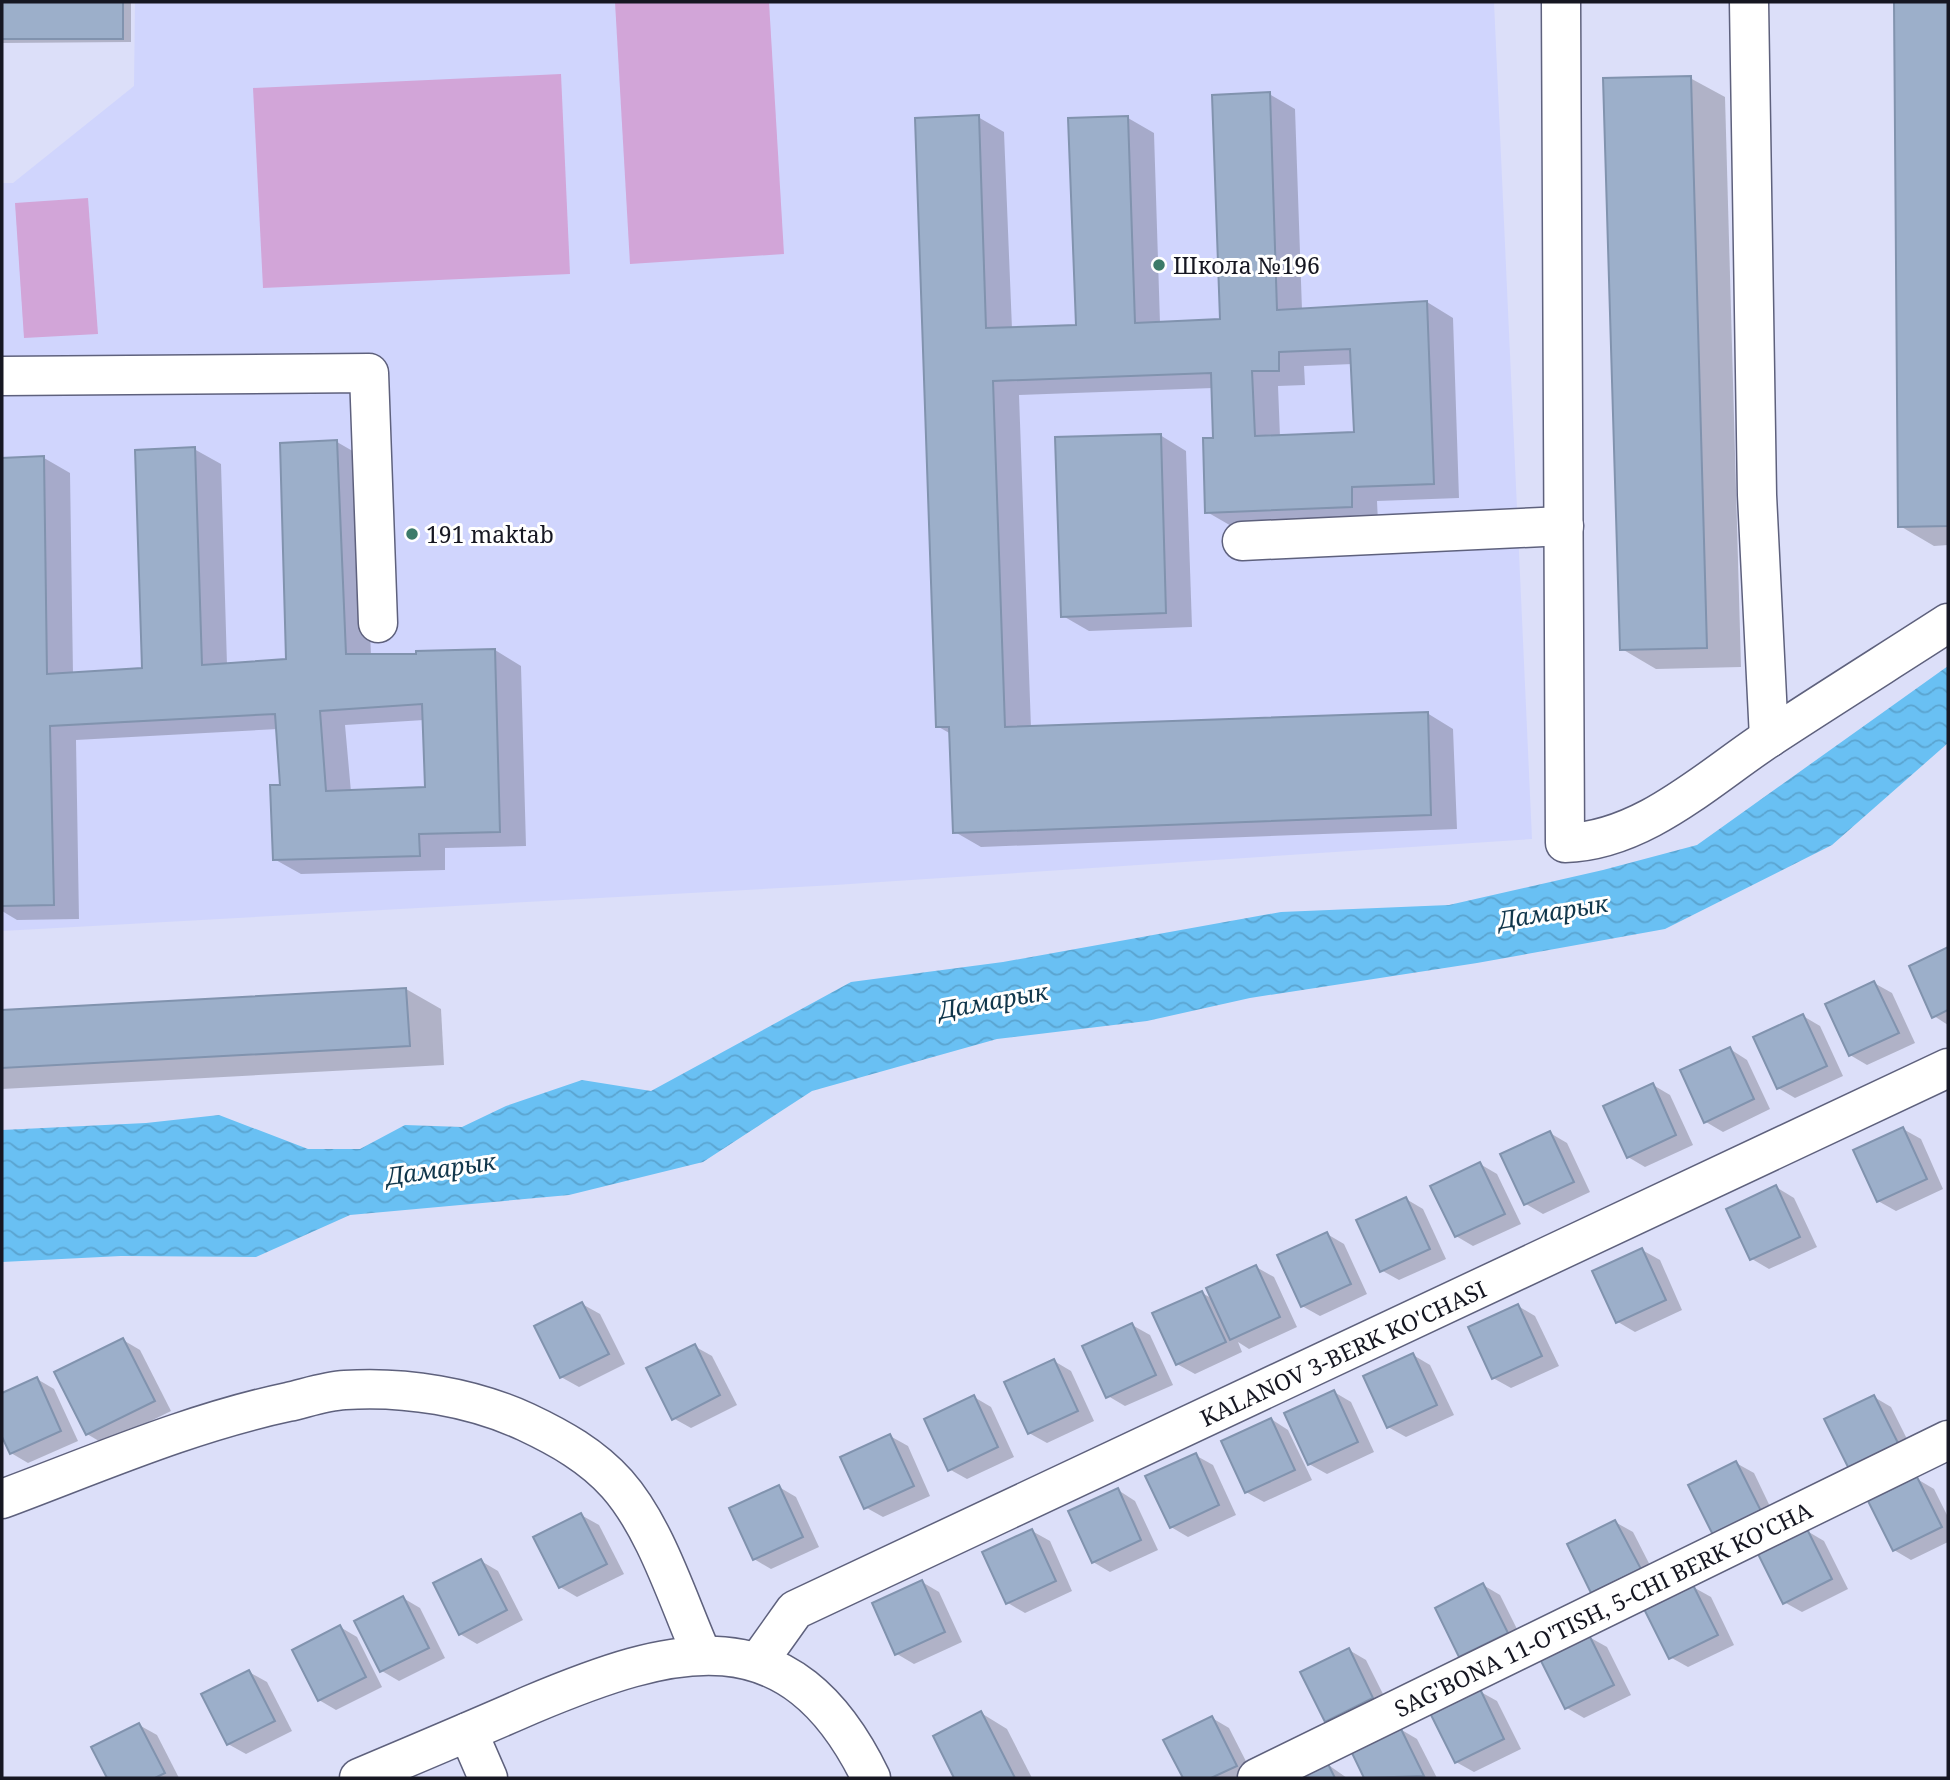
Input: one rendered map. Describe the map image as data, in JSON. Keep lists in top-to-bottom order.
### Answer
{
  "streets": {
    "street": ["KALANOV 3-BERK KO'CHASI", "SAG'BONA 11-O'TISH, 5-CHI BERK KO'CHA"]
  },
  "water": ["Дамарык"],
  "places": ["Школа №196", "191 maktab"]
}
